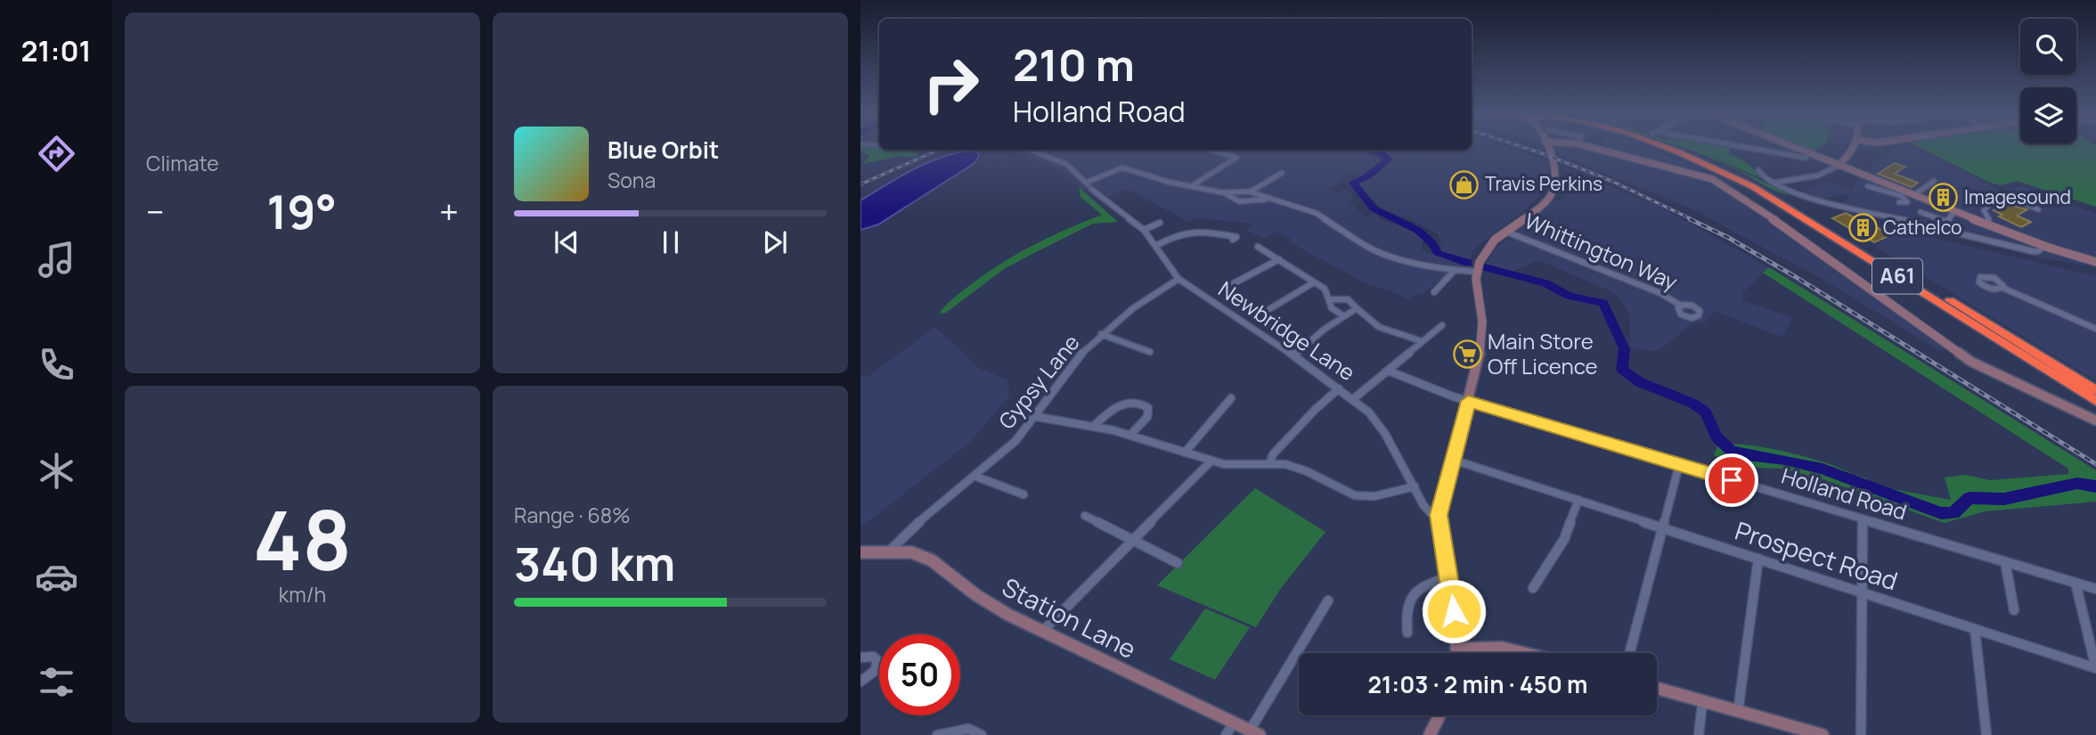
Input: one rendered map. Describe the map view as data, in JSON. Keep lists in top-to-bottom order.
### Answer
{
  "streets": {
    "highway": ["A61"],
    "main road": ["Station Lane"],
    "street": [
      "Whittington Way",
      "Newbridge Lane",
      "Gypsy Lane",
      "Holland Road",
      "Prospect Road"
    ]
  },
  "crossings": [
    ["Newbridge Lane", "Gypsy Lane"],
    ["Gypsy Lane", "Station Lane"]
  ],
  "places": {
    "shop": ["Travis Perkins"],
    "building": ["Imagesound", "Cathelco"],
    "supermarket": ["Main Store Off Licence"]
  },
  "page": {
    "tabs": "21:01",
    "tile": [
      "Climate",
      ["48", "km/h"],
      ["Range · 68%", "340 km"]
    ],
    "turn": ["210 m", "Holland Road"],
    "song": ["Blue Orbit", "Sona"],
    "heat": ["−", "19°", "+"],
    "limit": "50",
    "trip": "21:03 · 2 min · 450 m"
  }
}
